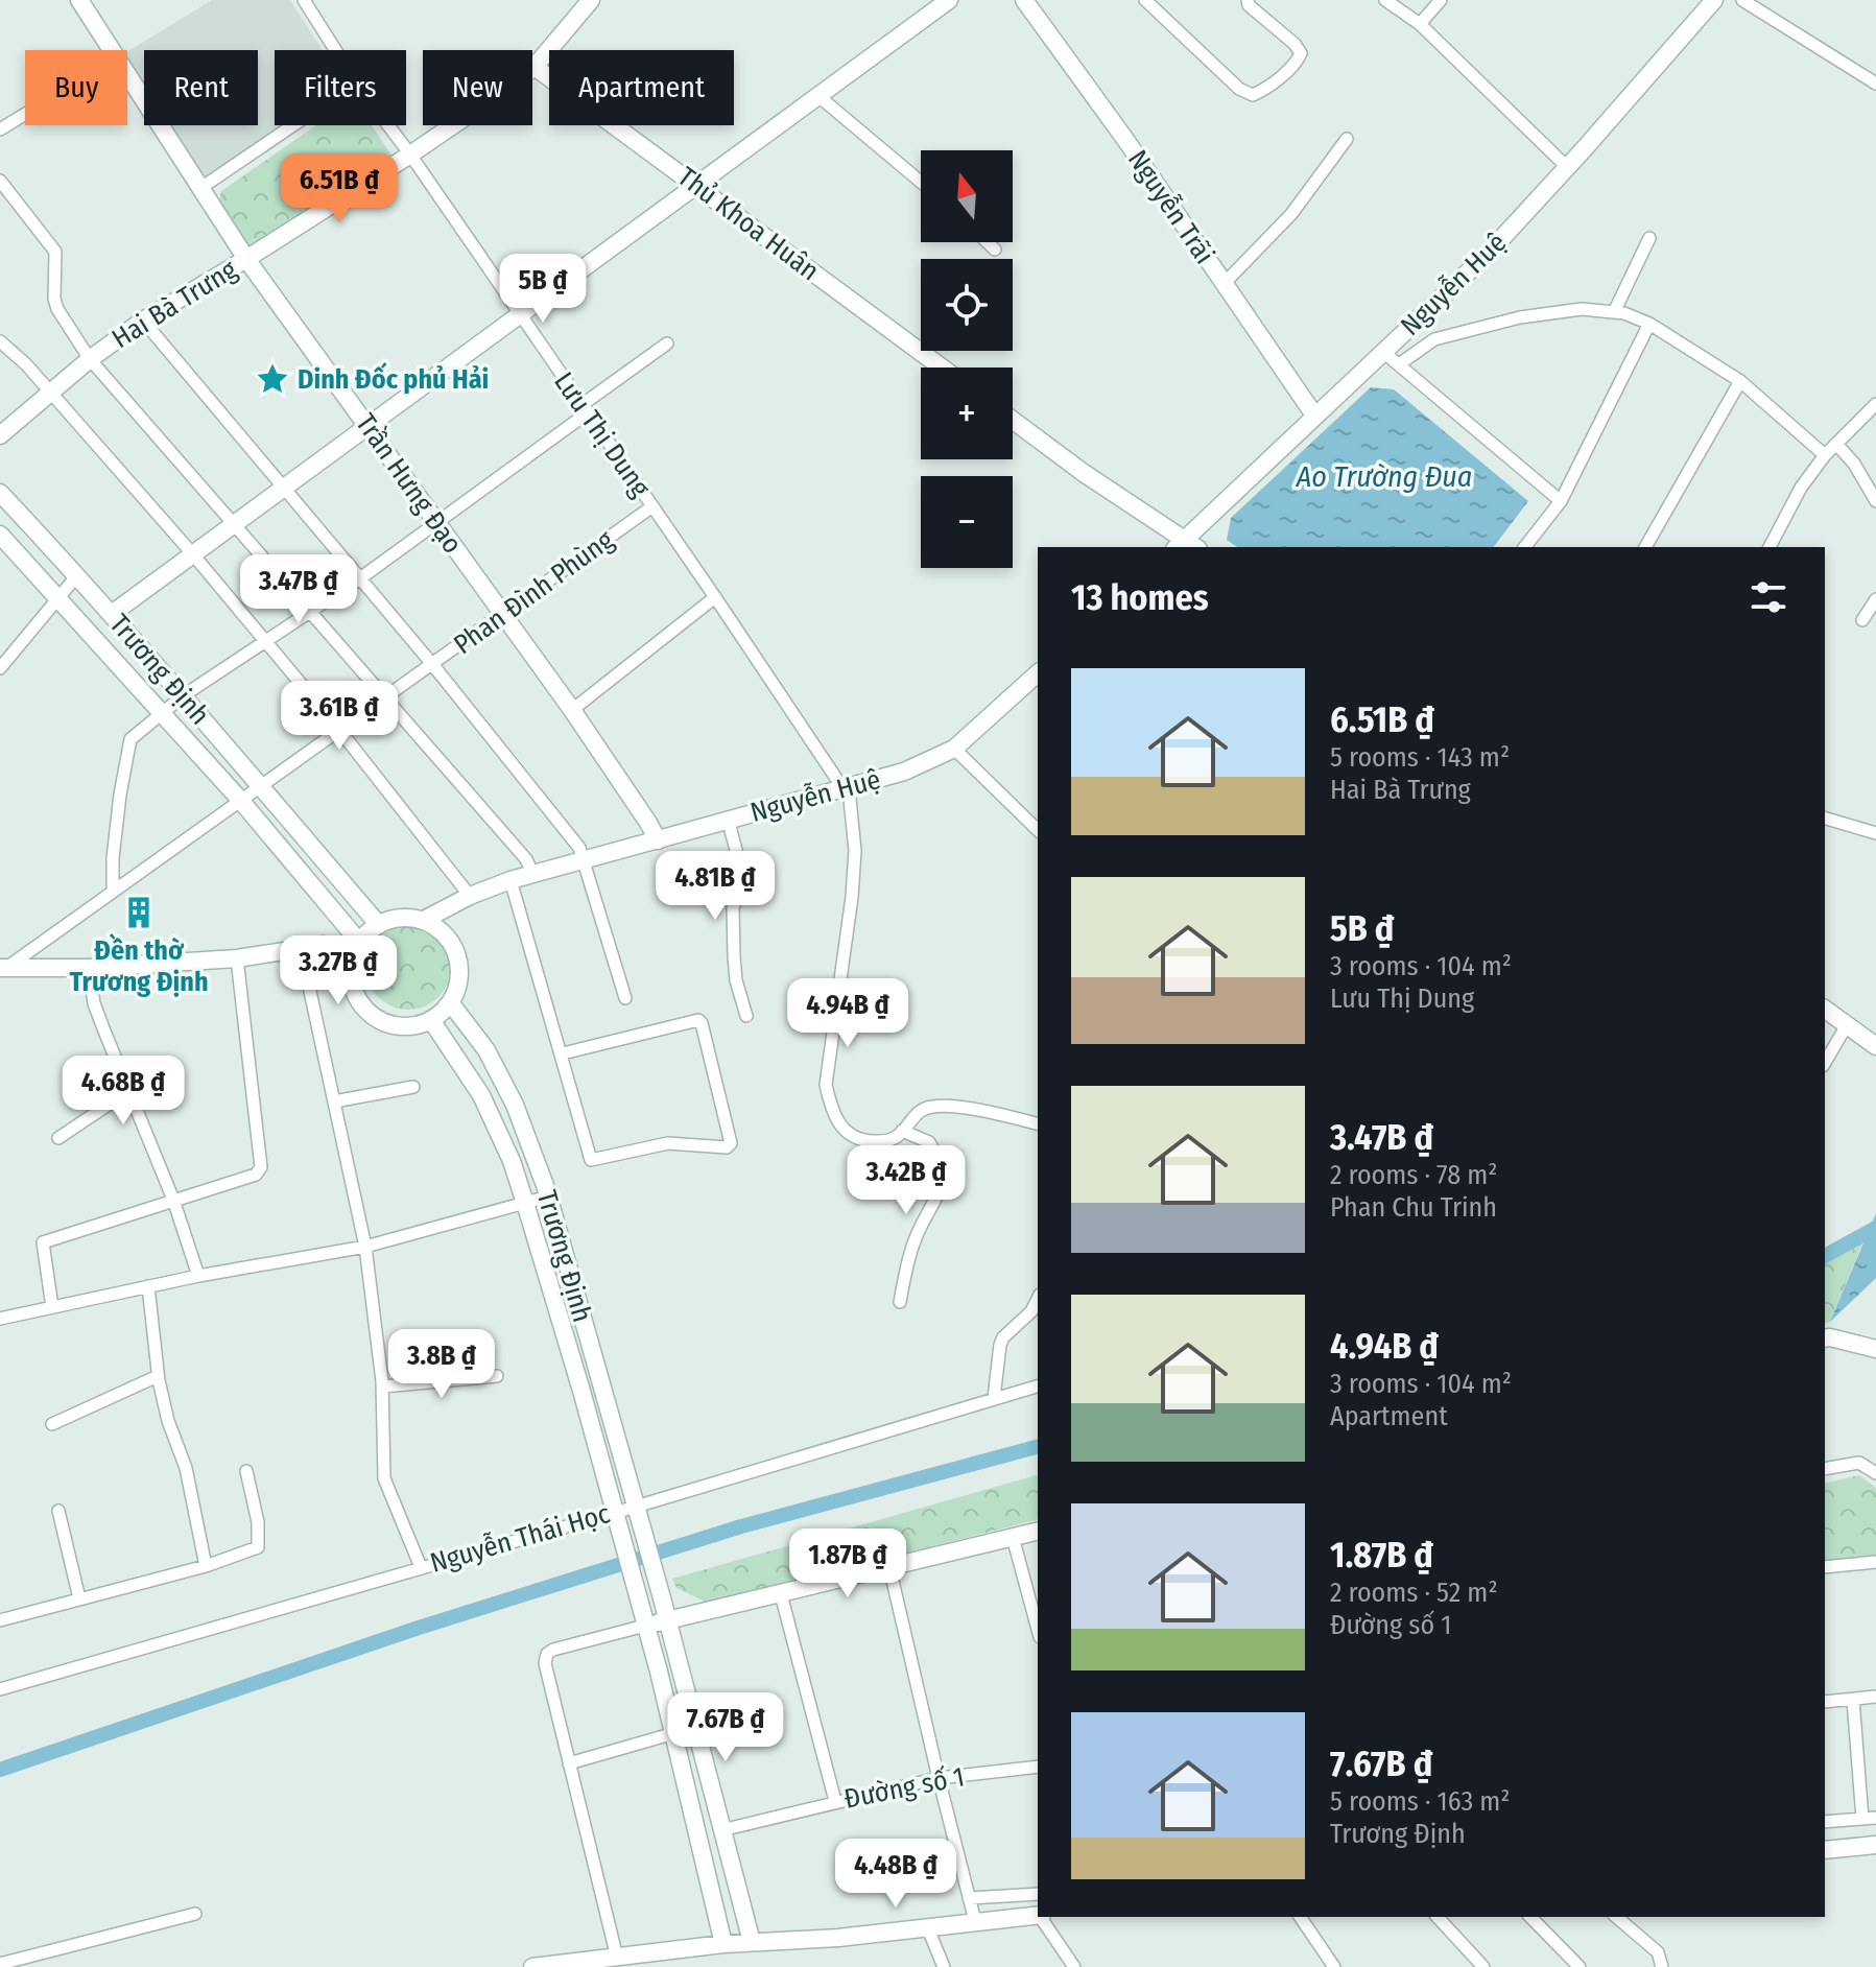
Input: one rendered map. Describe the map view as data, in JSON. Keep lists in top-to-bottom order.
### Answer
{
  "streets": {
    "main road": [
      "Nguyễn Trãi",
      "Thủ Khoa Huân",
      "Nguyễn Huệ",
      "Hai Bà Trưng",
      "Trần Hưng Đạo",
      "Trương Định"
    ],
    "street": [
      "Lưu Thị Dung",
      "Phan Đình Phùng",
      "Nguyễn Thái Học",
      "Đường số 1"
    ]
  },
  "crossings": [
    ["Nguyễn Trãi", "Nguyễn Huệ"],
    ["Thủ Khoa Huân", "Hai Bà Trưng"],
    ["Nguyễn Huệ", "Lưu Thị Dung"],
    ["Nguyễn Huệ", "Trần Hưng Đạo"],
    ["Nguyễn Huệ", "Trương Định"],
    ["Hai Bà Trưng", "Lưu Thị Dung"],
    ["Hai Bà Trưng", "Trần Hưng Đạo"],
    ["Lưu Thị Dung", "Phan Đình Phùng"],
    ["Trần Hưng Đạo", "Phan Đình Phùng"],
    ["Phan Đình Phùng", "Trương Định"],
    ["Trương Định", "Nguyễn Thái Học"]
  ],
  "water": ["Ao Trường Đua"],
  "places": {
    "place": ["Dinh Đốc phủ Hải"],
    "building": ["Đền thờ Trương Định"]
  },
  "north": "top",
  "page": {
    "chip": [
      "Buy",
      "Rent",
      "Filters",
      "New",
      "Apartment"
    ],
    "map_buttons": ["+", "−"],
    "price": [
      "6.51B ₫",
      "5B ₫",
      "3.47B ₫",
      "3.61B ₫",
      "4.81B ₫",
      "3.27B ₫",
      "4.94B ₫",
      "4.68B ₫",
      "3.42B ₫",
      "3.8B ₫",
      "1.87B ₫",
      "7.67B ₫",
      "4.48B ₫"
    ],
    "heading": "13 homes",
    "list": [
      {
        "name": "6.51B ₫",
        "note": "5 rooms · 143 m² · Hai Bà Trưng"
      },
      {
        "name": "5B ₫",
        "note": "3 rooms · 104 m² · Lưu Thị Dung"
      },
      {
        "name": "3.47B ₫",
        "note": "2 rooms · 78 m² · Phan Chu Trinh"
      },
      {
        "name": "4.94B ₫",
        "note": "3 rooms · 104 m² · Apartment"
      },
      {
        "name": "1.87B ₫",
        "note": "2 rooms · 52 m² · Đường số 1"
      },
      {
        "name": "7.67B ₫",
        "note": "5 rooms · 163 m² · Trương Định"
      }
    ]
  }
}
